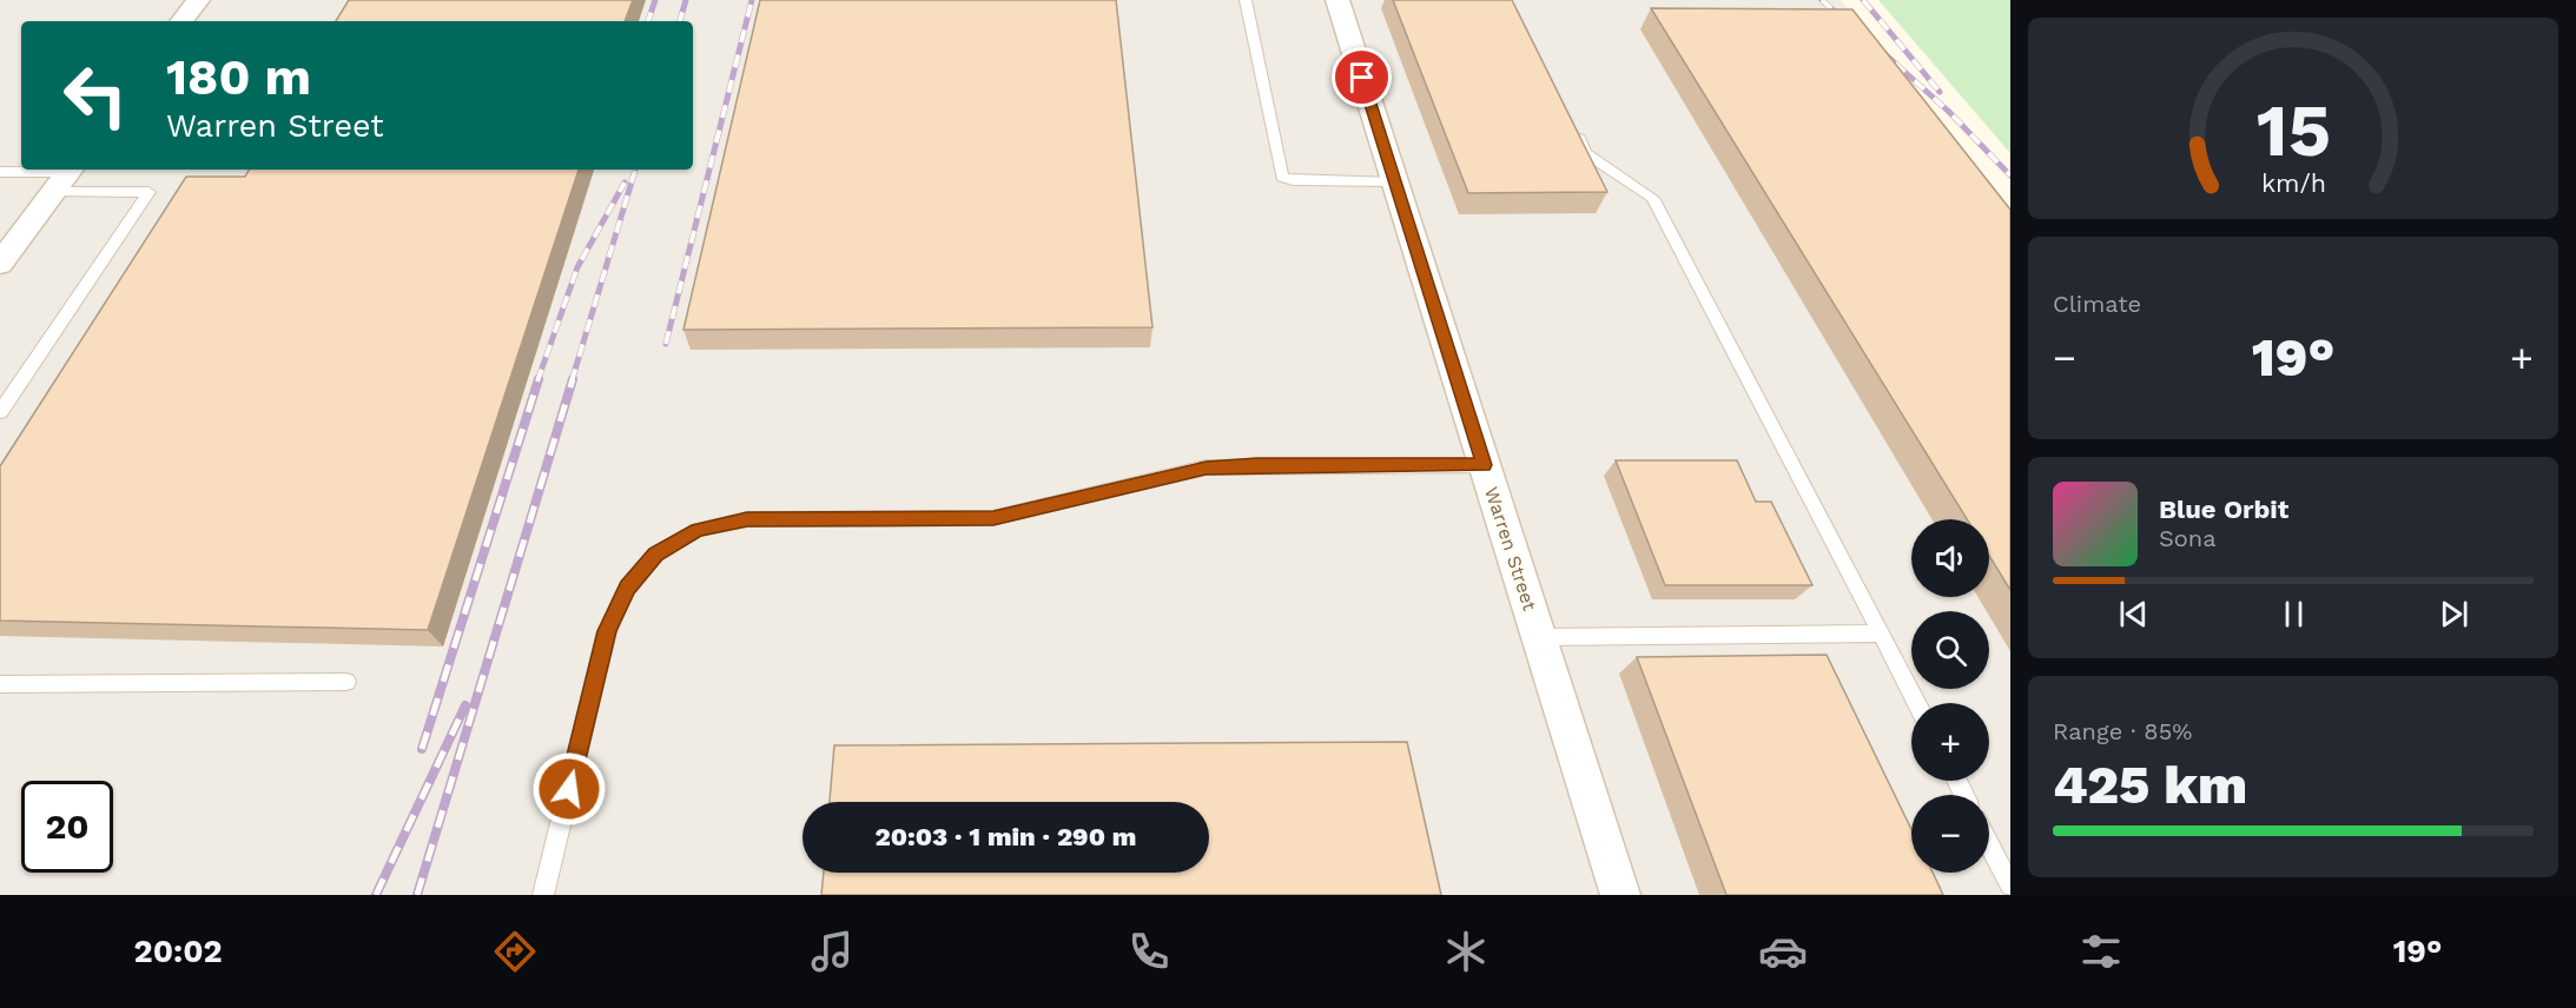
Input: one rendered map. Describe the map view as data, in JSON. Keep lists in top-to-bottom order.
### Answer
{
  "streets": {
    "street": ["Warren Street"]
  },
  "page": {
    "turn": ["180 m", "Warren Street"],
    "tile": [
      "Climate",
      ["Range · 85%", "425 km"]
    ],
    "heat": ["−", "19°", "+"],
    "song": ["Blue Orbit", "Sona"],
    "map_buttons": ["+", "−"],
    "limit": "20",
    "trip": "20:03 · 1 min · 290 m",
    "tabs": ["20:02", "19°"],
    "gauge": ["15", "km/h"]
  }
}
